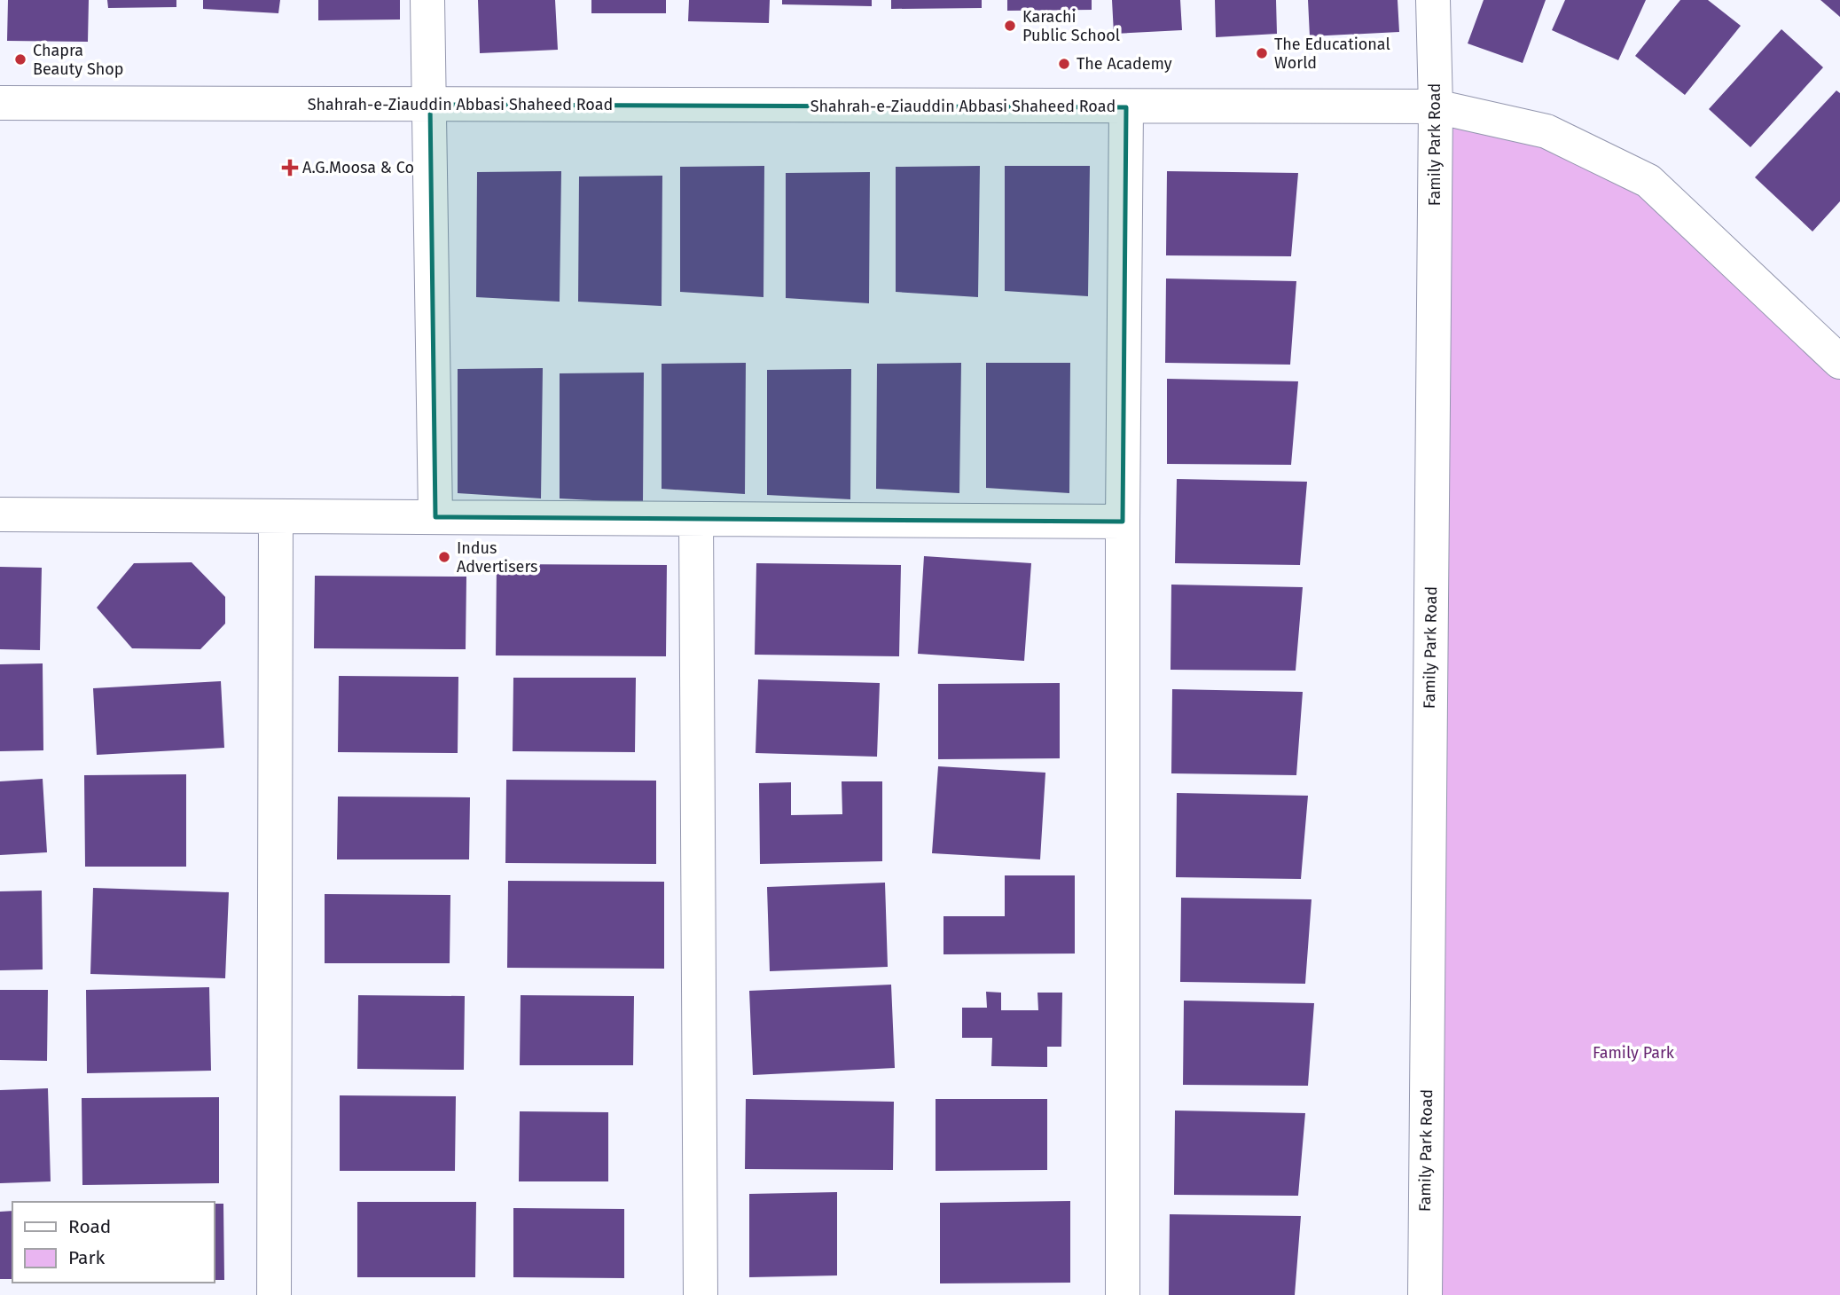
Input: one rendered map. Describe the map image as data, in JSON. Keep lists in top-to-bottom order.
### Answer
{
  "streets": {
    "street": ["Shahrah-e-Ziauddin Abbasi Shaheed Road", "Family Park Road"]
  },
  "crossings": [
    ["Shahrah-e-Ziauddin Abbasi Shaheed Road", "Family Park Road"]
  ],
  "parks": ["Family Park"],
  "places": {
    "other": [
      "Karachi Public School",
      "The Educational World",
      "Chapra Beauty Shop",
      "The Academy",
      "Indus Advertisers"
    ],
    "health": ["A.G.Moosa & Co"]
  },
  "legend": ["Road", "Park"]
}
